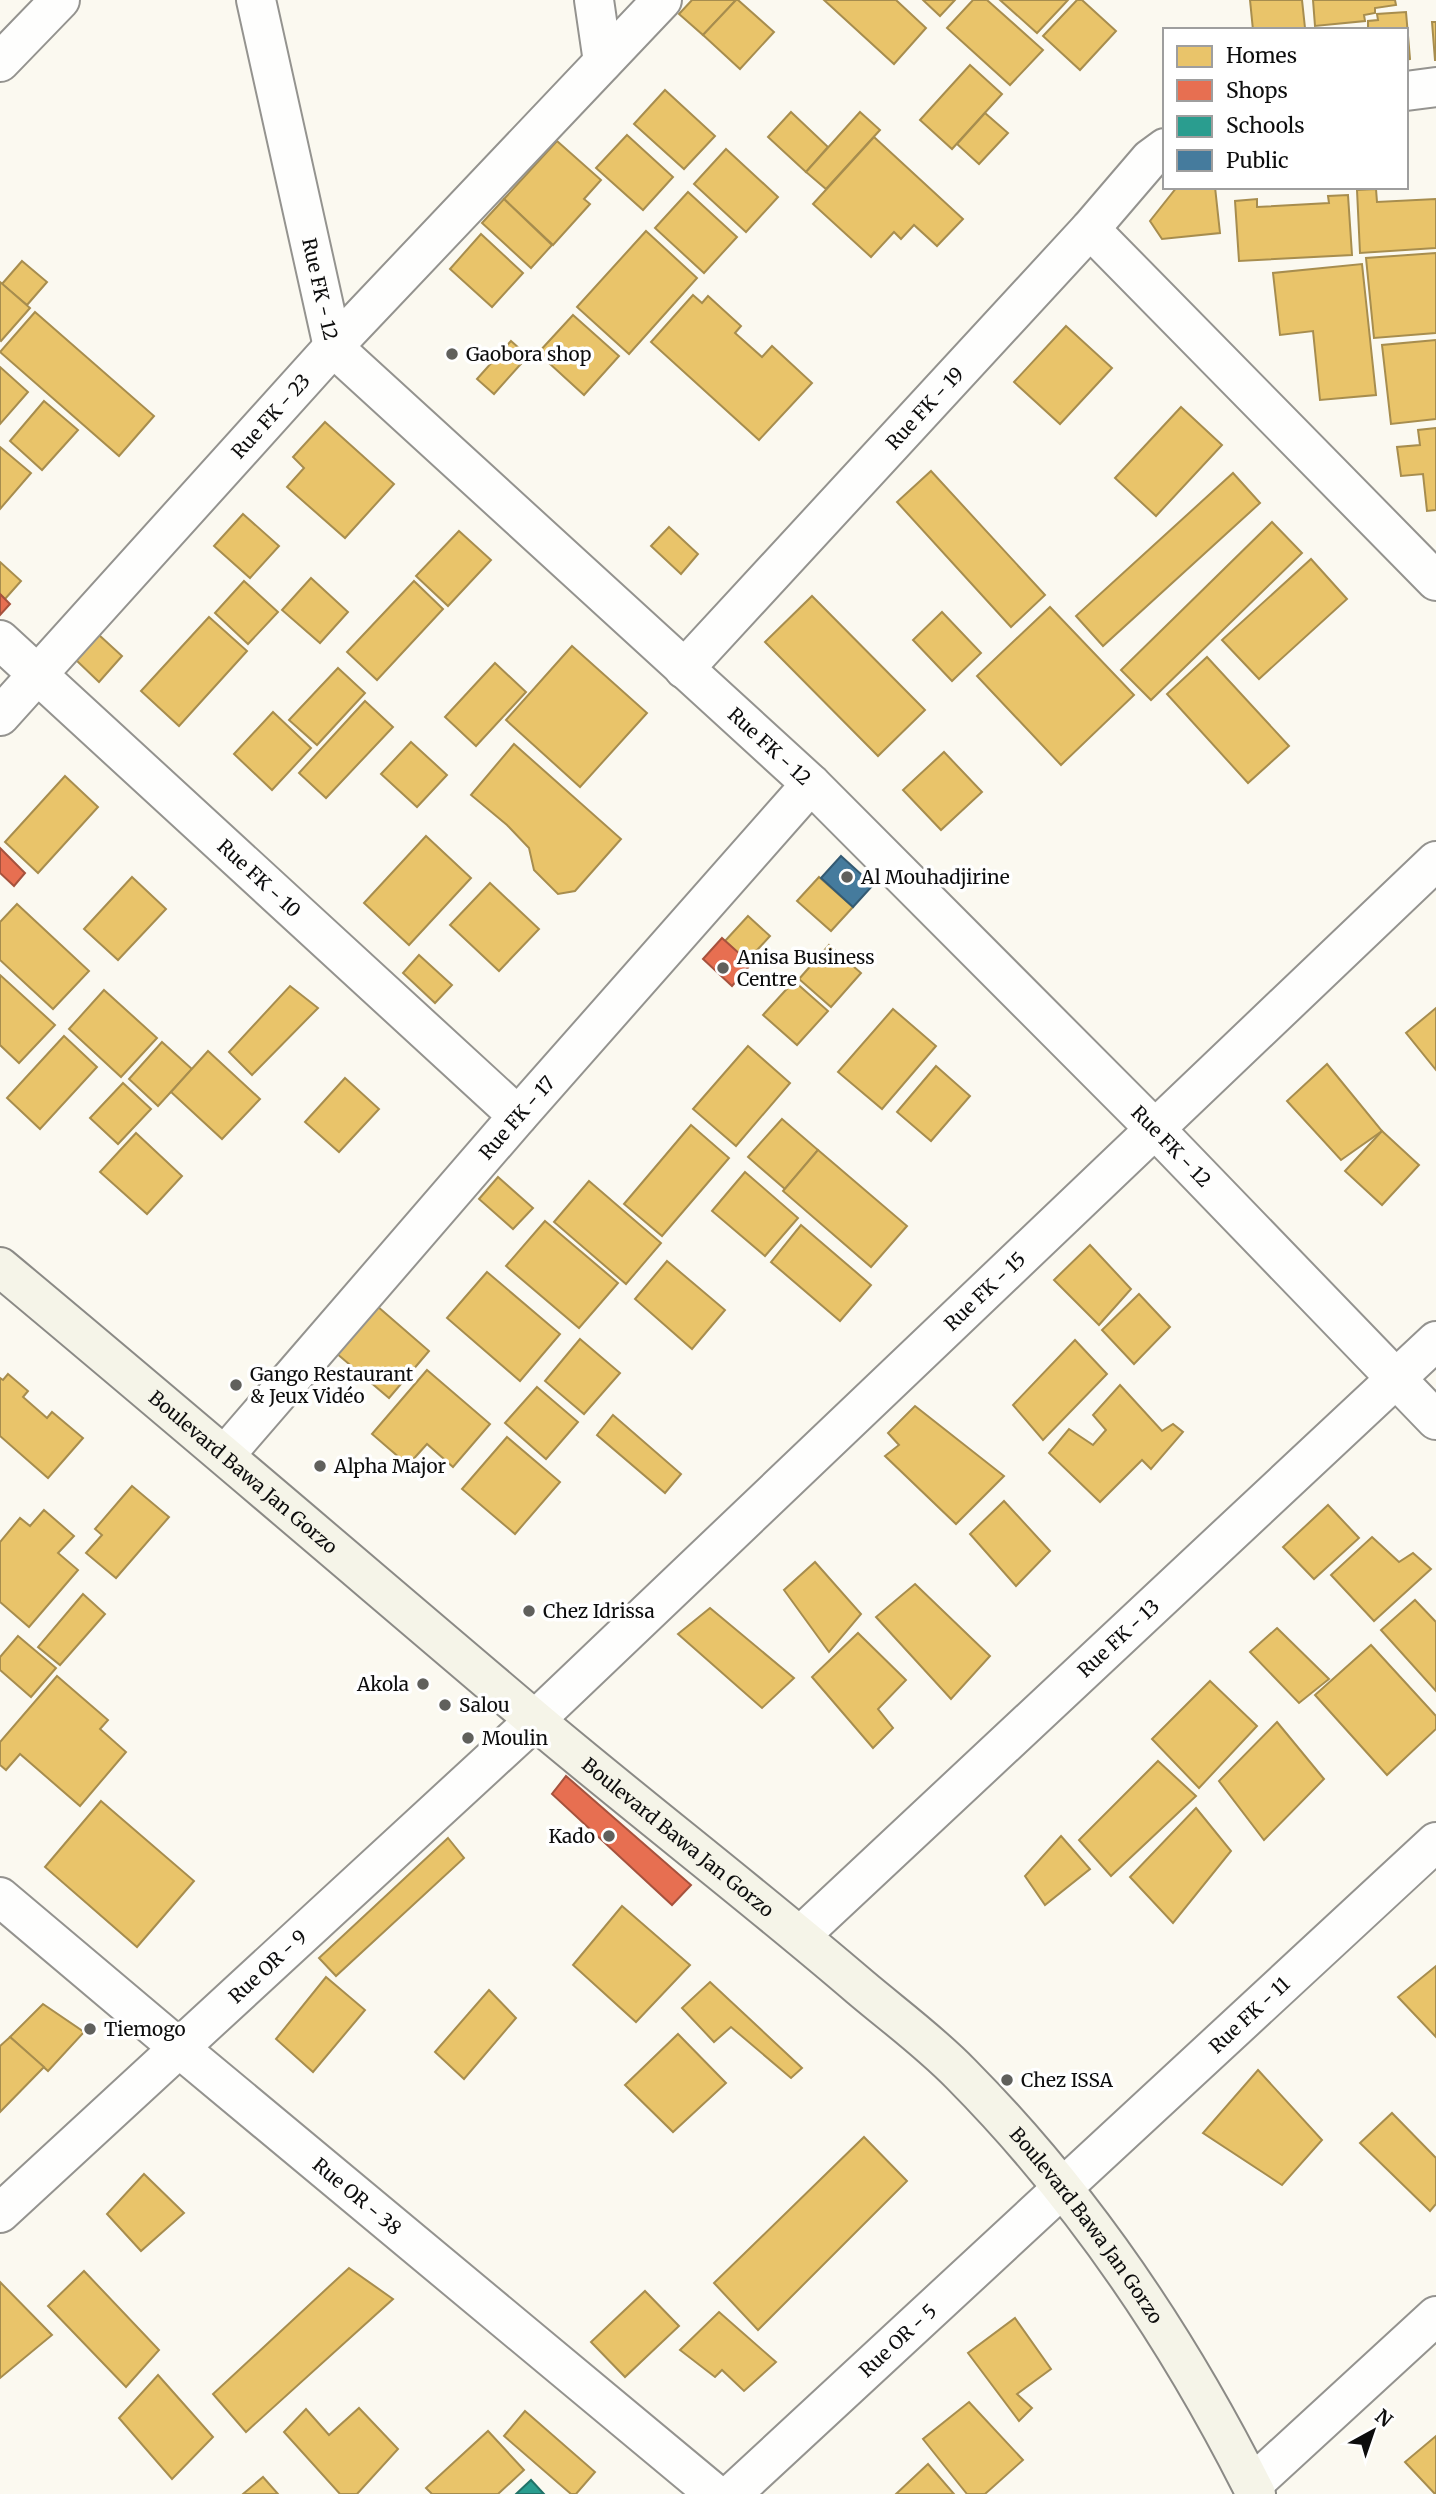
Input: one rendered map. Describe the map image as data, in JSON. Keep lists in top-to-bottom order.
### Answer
{
  "streets": {
    "main road": ["Boulevard Bawa Jan Gorzo"],
    "street": [
      "Rue FK - 12",
      "Rue FK - 19",
      "Rue FK - 23",
      "Rue FK - 10",
      "Rue FK - 17",
      "Rue FK - 15",
      "Rue FK - 13",
      "Rue OR - 9",
      "Rue FK - 11",
      "Rue OR - 38",
      "Rue OR - 5"
    ]
  },
  "crossings": [
    ["Rue FK - 12", "Rue FK - 19"],
    ["Rue FK - 12", "Rue FK - 23"],
    ["Rue FK - 12", "Rue FK - 17"],
    ["Rue FK - 12", "Rue FK - 15"],
    ["Rue FK - 12", "Rue FK - 13"],
    ["Rue FK - 23", "Rue FK - 10"],
    ["Rue FK - 10", "Rue FK - 17"],
    ["Rue FK - 17", "Boulevard Bawa Jan Gorzo"],
    ["Rue FK - 15", "Boulevard Bawa Jan Gorzo"],
    ["Rue FK - 15", "Rue OR - 9"],
    ["Boulevard Bawa Jan Gorzo", "Rue FK - 13"],
    ["Boulevard Bawa Jan Gorzo", "Rue OR - 9"],
    ["Boulevard Bawa Jan Gorzo", "Rue FK - 11"],
    ["Boulevard Bawa Jan Gorzo", "Rue OR - 5"],
    ["Rue OR - 9", "Rue OR - 38"],
    ["Rue FK - 11", "Rue OR - 5"]
  ],
  "places": [
    "Gaobora shop",
    "Al Mouhadjirine",
    "Anisa Business Centre",
    "Gango Restaurant & Jeux Vidéo",
    "Alpha Major",
    "Chez Idrissa",
    "Akola",
    "Salou",
    "Moulin",
    "Kado",
    "Tiemogo",
    "Chez ISSA"
  ],
  "legend": [
    "Homes",
    "Shops",
    "Schools",
    "Public"
  ],
  "north": "top right"
}
